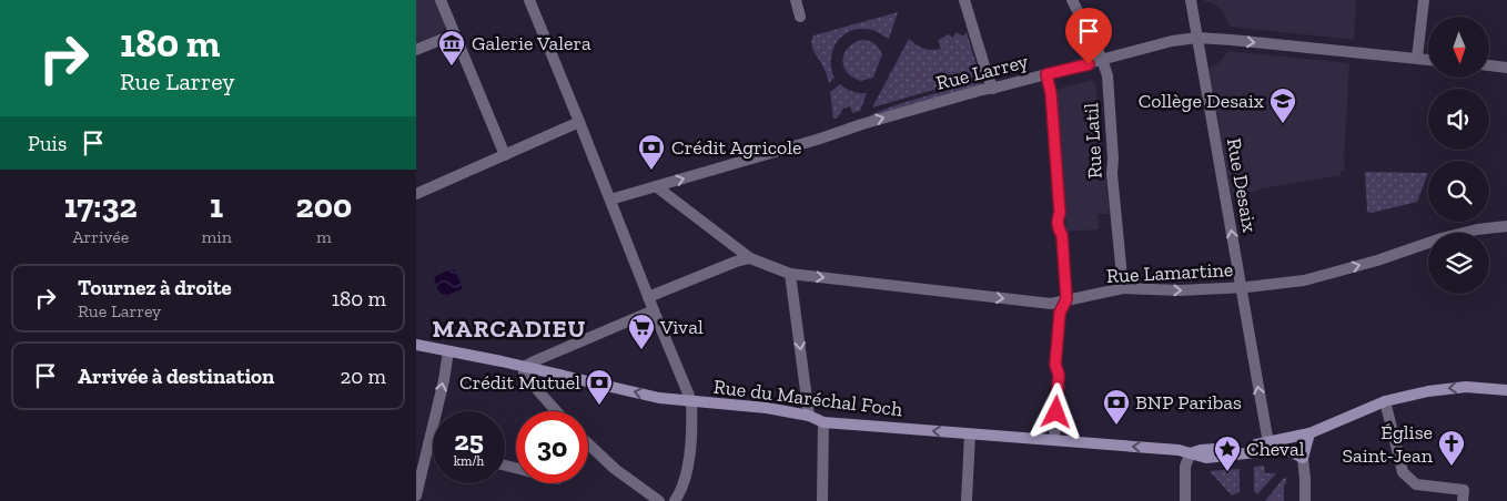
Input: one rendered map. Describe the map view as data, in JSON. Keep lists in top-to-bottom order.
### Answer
{
  "streets": {
    "main road": ["Rue du Maréchal Foch"],
    "street": [
      "Rue Larrey",
      "Rue Latil",
      "Rue Desaix",
      "Rue Lamartine"
    ]
  },
  "crossings": [
    ["Rue Larrey", "Rue Latil"],
    ["Rue Larrey", "Rue Desaix"],
    ["Rue Larrey", "Rue Lamartine"],
    ["Rue Latil", "Rue Lamartine"],
    ["Rue Desaix", "Rue Lamartine"],
    ["Rue Desaix", "Rue du Maréchal Foch"]
  ],
  "one_way": [
    "Rue Larrey",
    "Rue Desaix",
    "Rue Lamartine",
    "Rue du Maréchal Foch"
  ],
  "districts": ["MARCADIEU"],
  "places": {
    "museum": ["Galerie Valera"],
    "school or university": ["Collège Desaix"],
    "bank": ["Crédit Agricole", "Crédit Mutuel", "BNP Paribas"],
    "supermarket": ["Vival"],
    "church": ["Église Saint-Jean"],
    "place": ["Cheval"]
  },
  "north": "bottom",
  "page": {
    "turn": ["180 m", "Rue Larrey"],
    "then": "Puis",
    "eta": [
      "17:32",
      "Arrivée",
      "1",
      "min",
      "200",
      "m"
    ],
    "list": [
      {
        "name": "Tournez à droite",
        "note": "Rue Larrey",
        "value": "180 m"
      },
      {
        "name": "Arrivée à destination",
        "value": "20 m"
      }
    ],
    "speed": "25 km/h",
    "limit": "30"
  }
}
